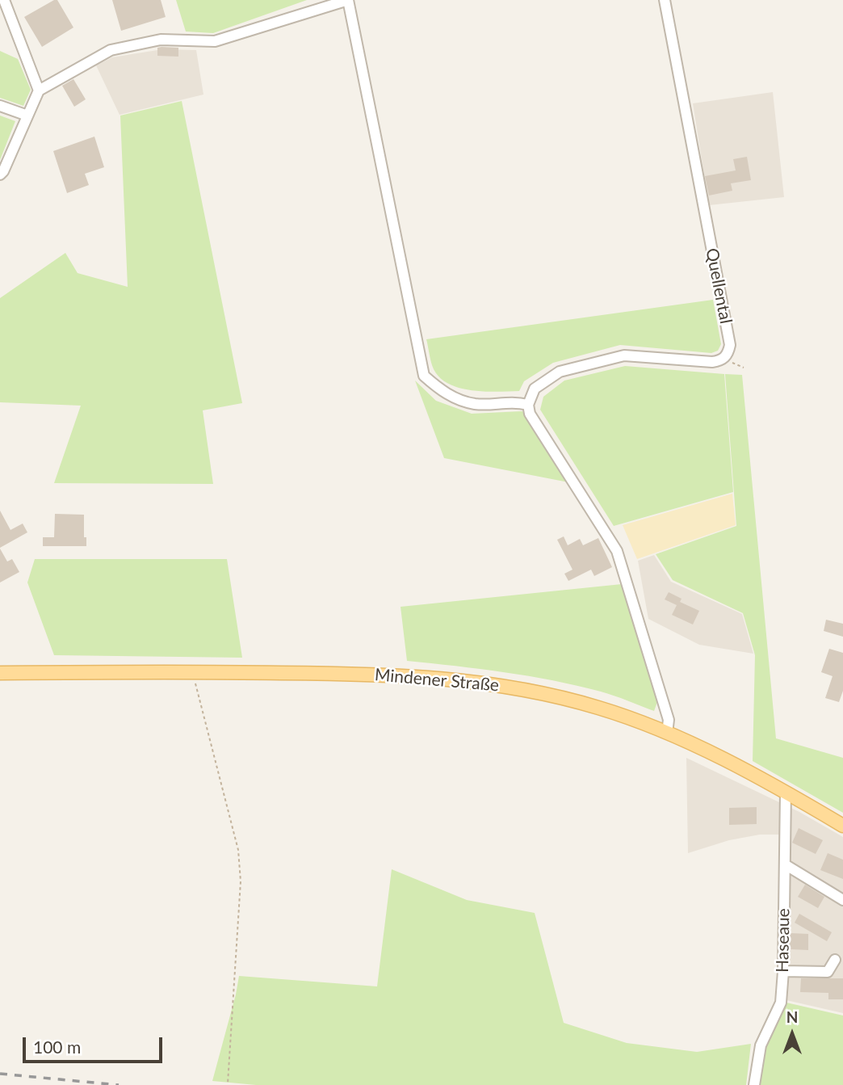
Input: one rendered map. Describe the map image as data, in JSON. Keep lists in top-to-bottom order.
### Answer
{
  "streets": {
    "main road": ["Mindener Straße"],
    "street": ["Quellental", "Haseaue"]
  },
  "crossings": [
    ["Mindener Straße", "Haseaue"]
  ],
  "scale_bar": "100 m",
  "north": "top"
}
